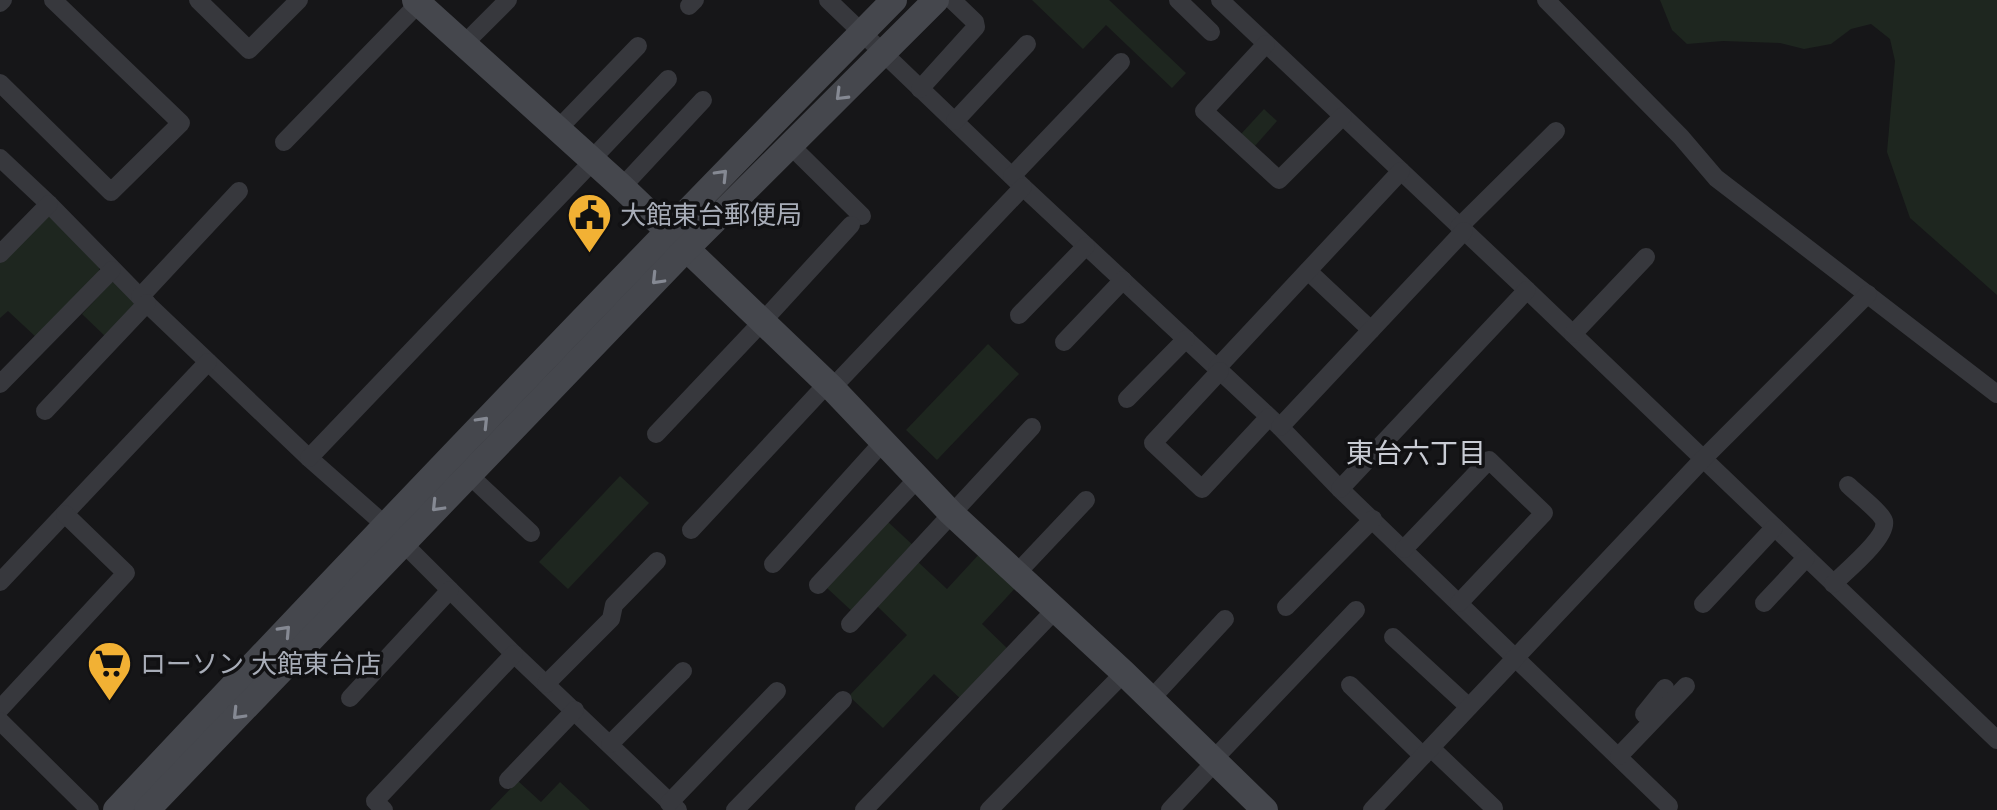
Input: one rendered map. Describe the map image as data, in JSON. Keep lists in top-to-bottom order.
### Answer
{
  "districts": ["東台六丁目"],
  "places": {
    "public building": ["大館東台郵便局"],
    "supermarket": ["ローソン 大館東台店"]
  }
}
